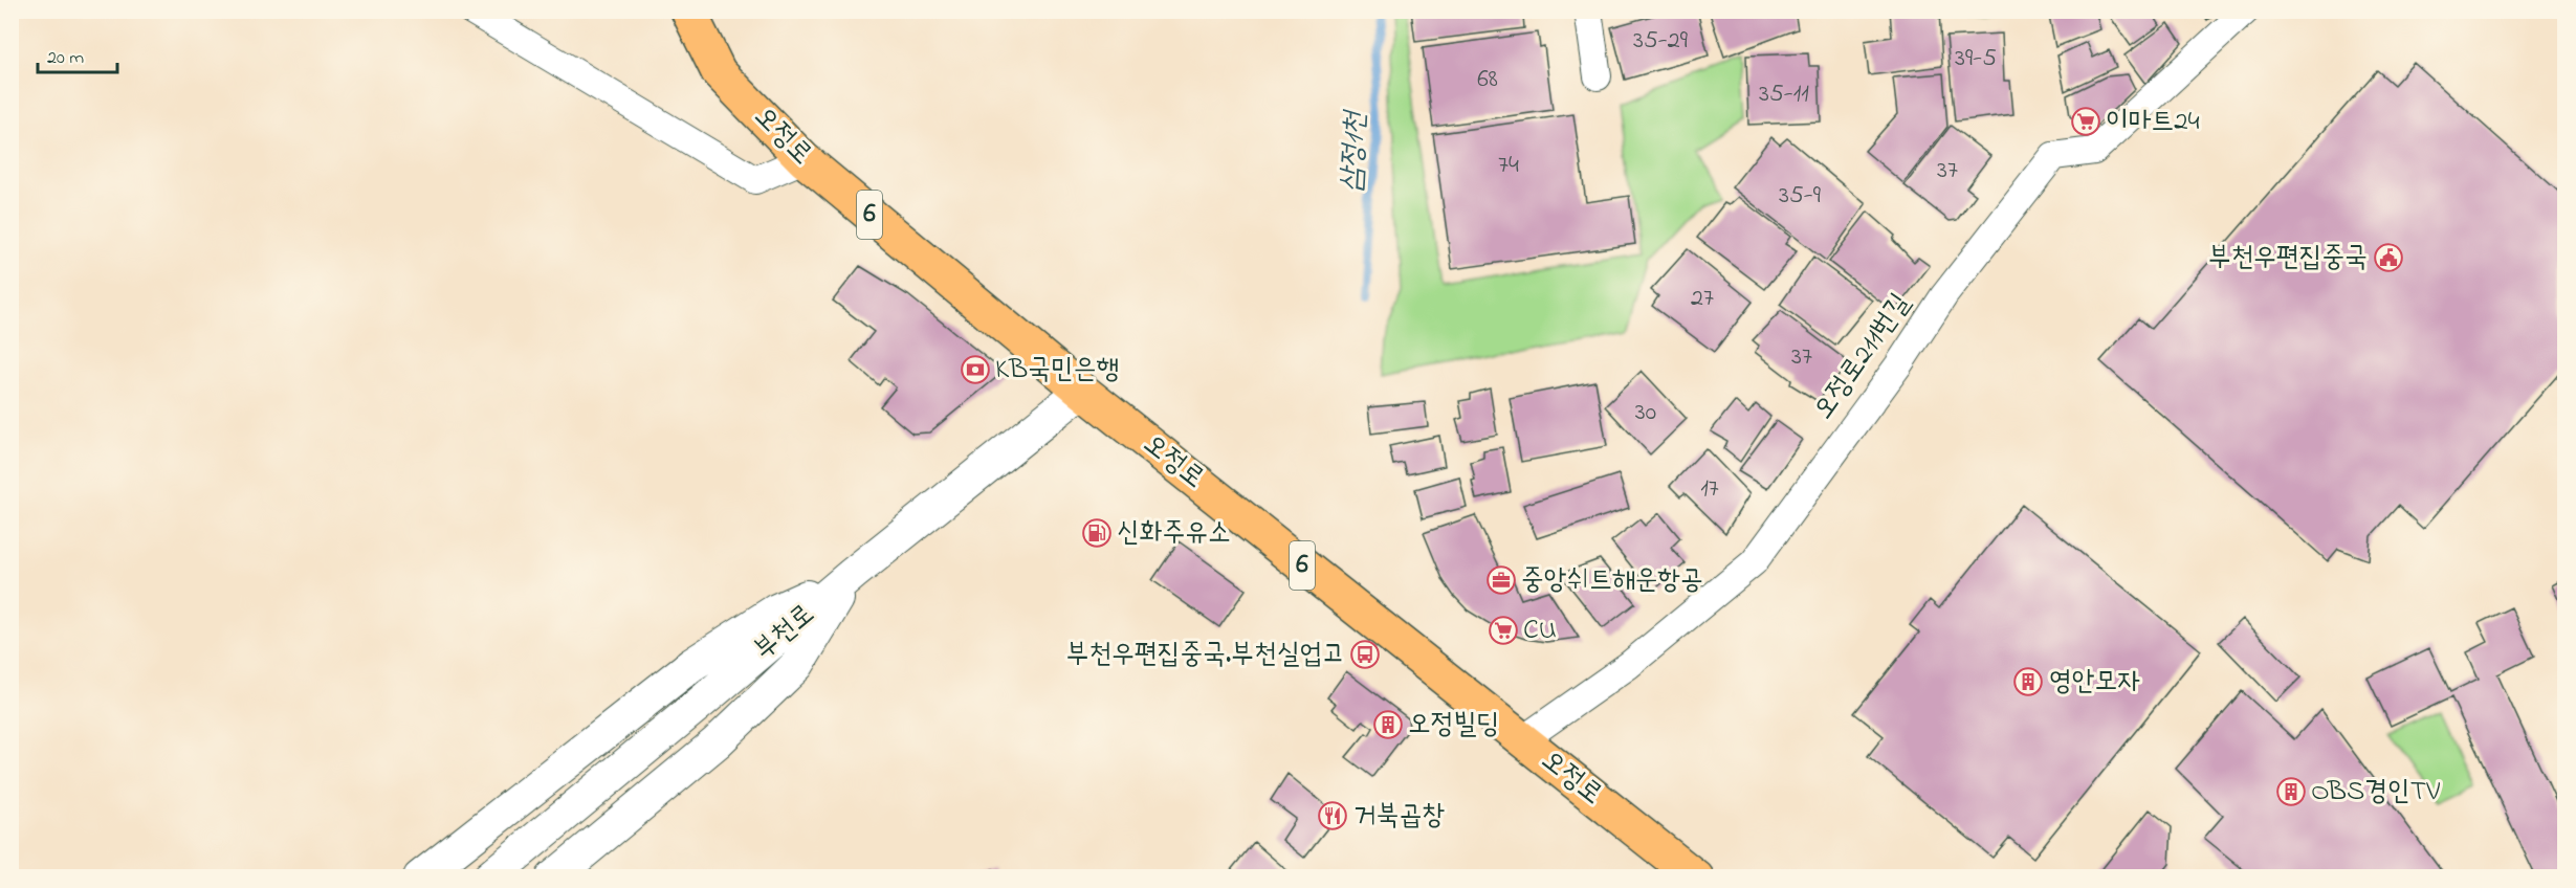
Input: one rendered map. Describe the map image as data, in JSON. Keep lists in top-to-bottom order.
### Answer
{
  "streets": {
    "main road": ["오정로", "6"],
    "street": ["오정로211번길", "부천로"]
  },
  "crossings": [
    ["오정로", "오정로211번길"],
    ["오정로", "부천로"]
  ],
  "water": ["삼정1천"],
  "places": {
    "supermarket": ["이마트24", "CU"],
    "public building": ["부천우편집중국"],
    "bank": ["KB국민은행"],
    "fuel station": ["신화주유소"],
    "office": ["중앙쉬트해운항공"],
    "bus stop": ["부천우편집중국.부천실업고"],
    "building": ["영안모자", "오정빌딩", "OBS경인TV"],
    "restaurant": ["거북곱창"]
  },
  "house_numbers": [
    "35-29",
    "39-5",
    "68",
    "35-11",
    "74",
    "37",
    "35-9",
    "27",
    "37",
    "30",
    "17"
  ],
  "scale_bar": "20 m"
}
